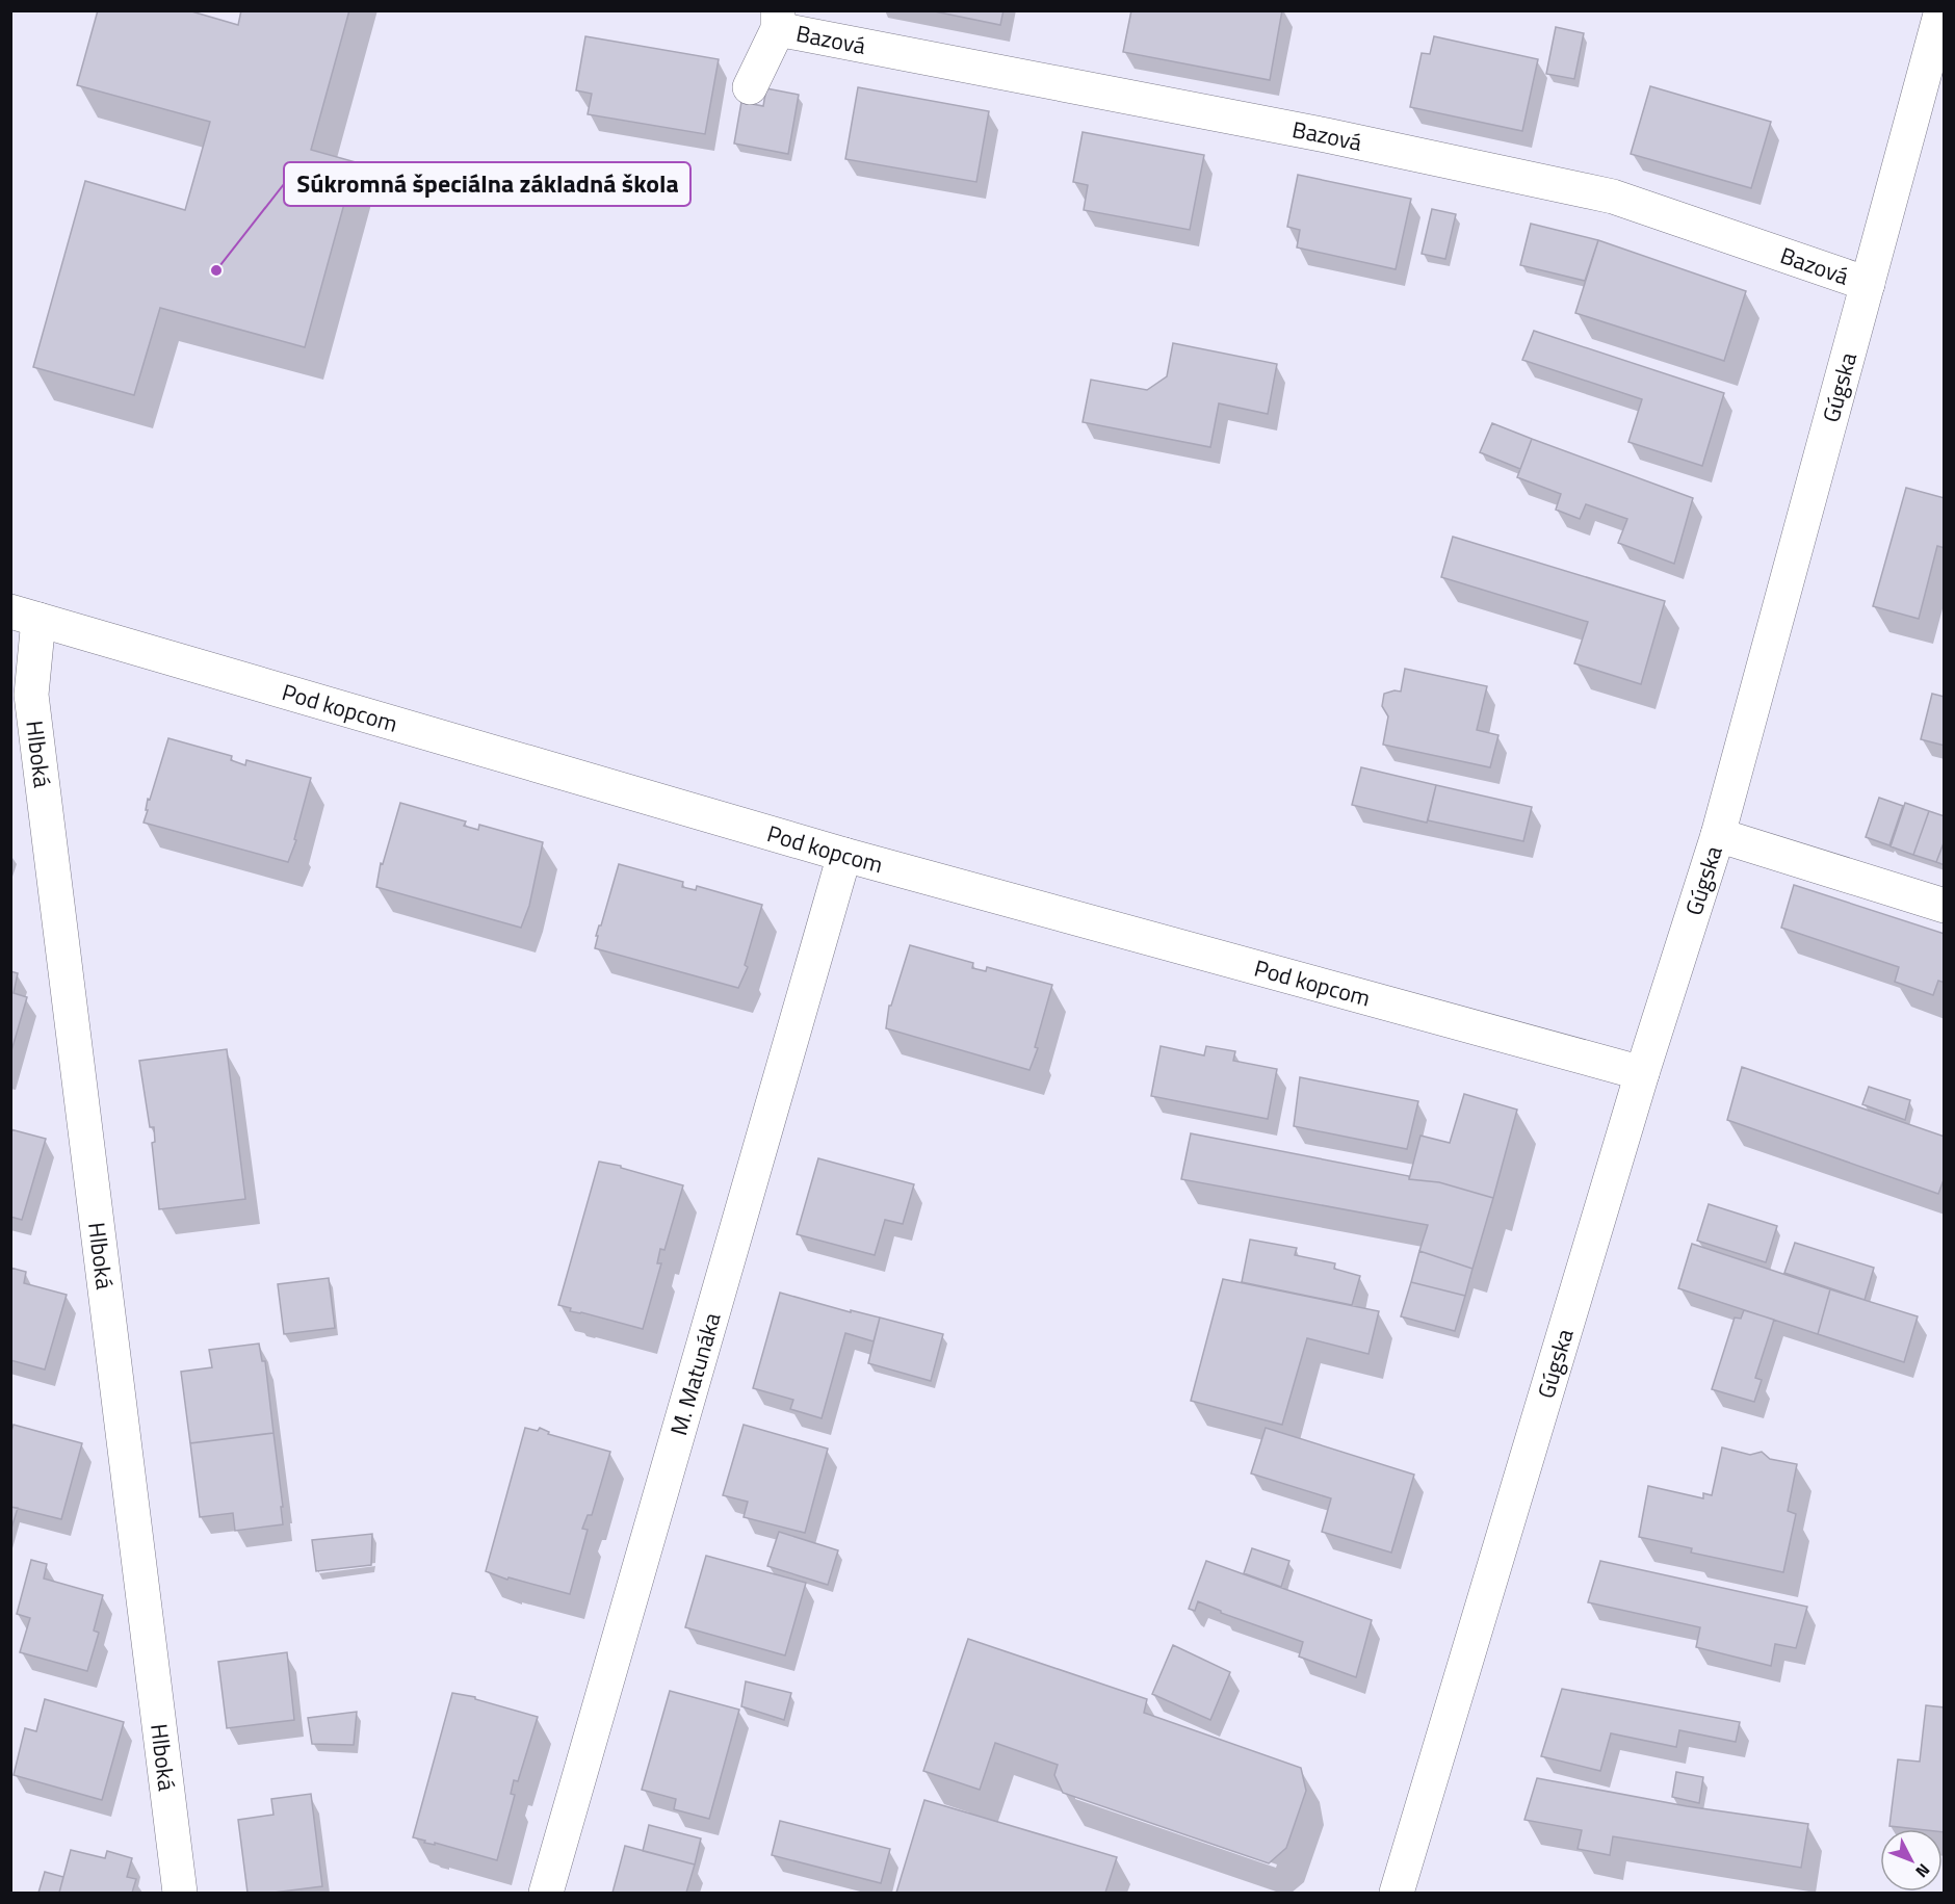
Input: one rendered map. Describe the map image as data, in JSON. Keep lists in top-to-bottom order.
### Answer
{
  "streets": {
    "street": [
      "Bazová",
      "Gúgska",
      "Pod kopcom",
      "Hlboká",
      "M. Matunáka"
    ]
  },
  "crossings": [
    ["Bazová", "Gúgska"],
    ["Gúgska", "Pod kopcom"],
    ["Pod kopcom", "Hlboká"],
    ["Pod kopcom", "M. Matunáka"]
  ],
  "places": ["Súkromná špeciálna základná škola"],
  "north": "bottom right"
}
